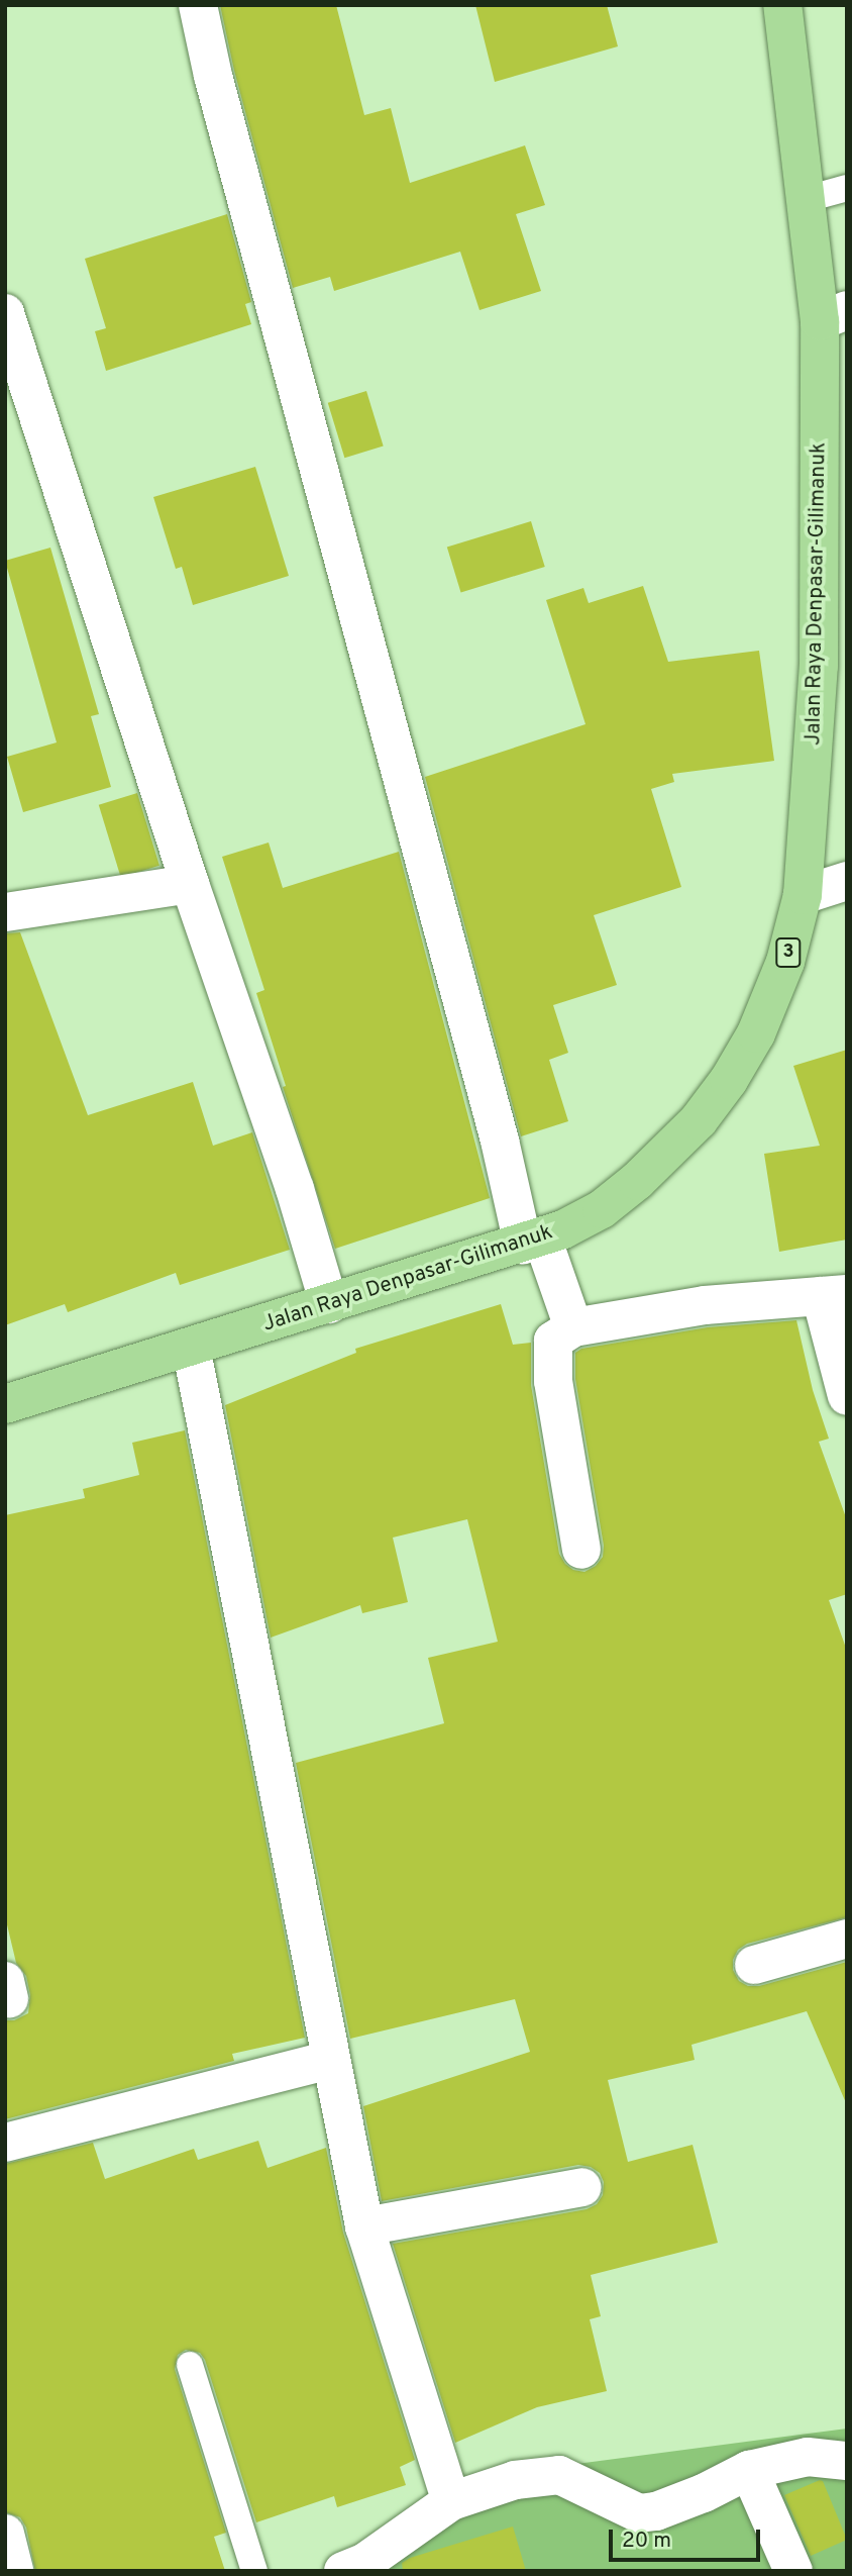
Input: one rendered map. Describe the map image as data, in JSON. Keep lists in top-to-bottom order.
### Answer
{
  "streets": {
    "highway": ["Jalan Raya Denpasar-Gilimanuk", "3"]
  },
  "scale_bar": "20 m"
}
